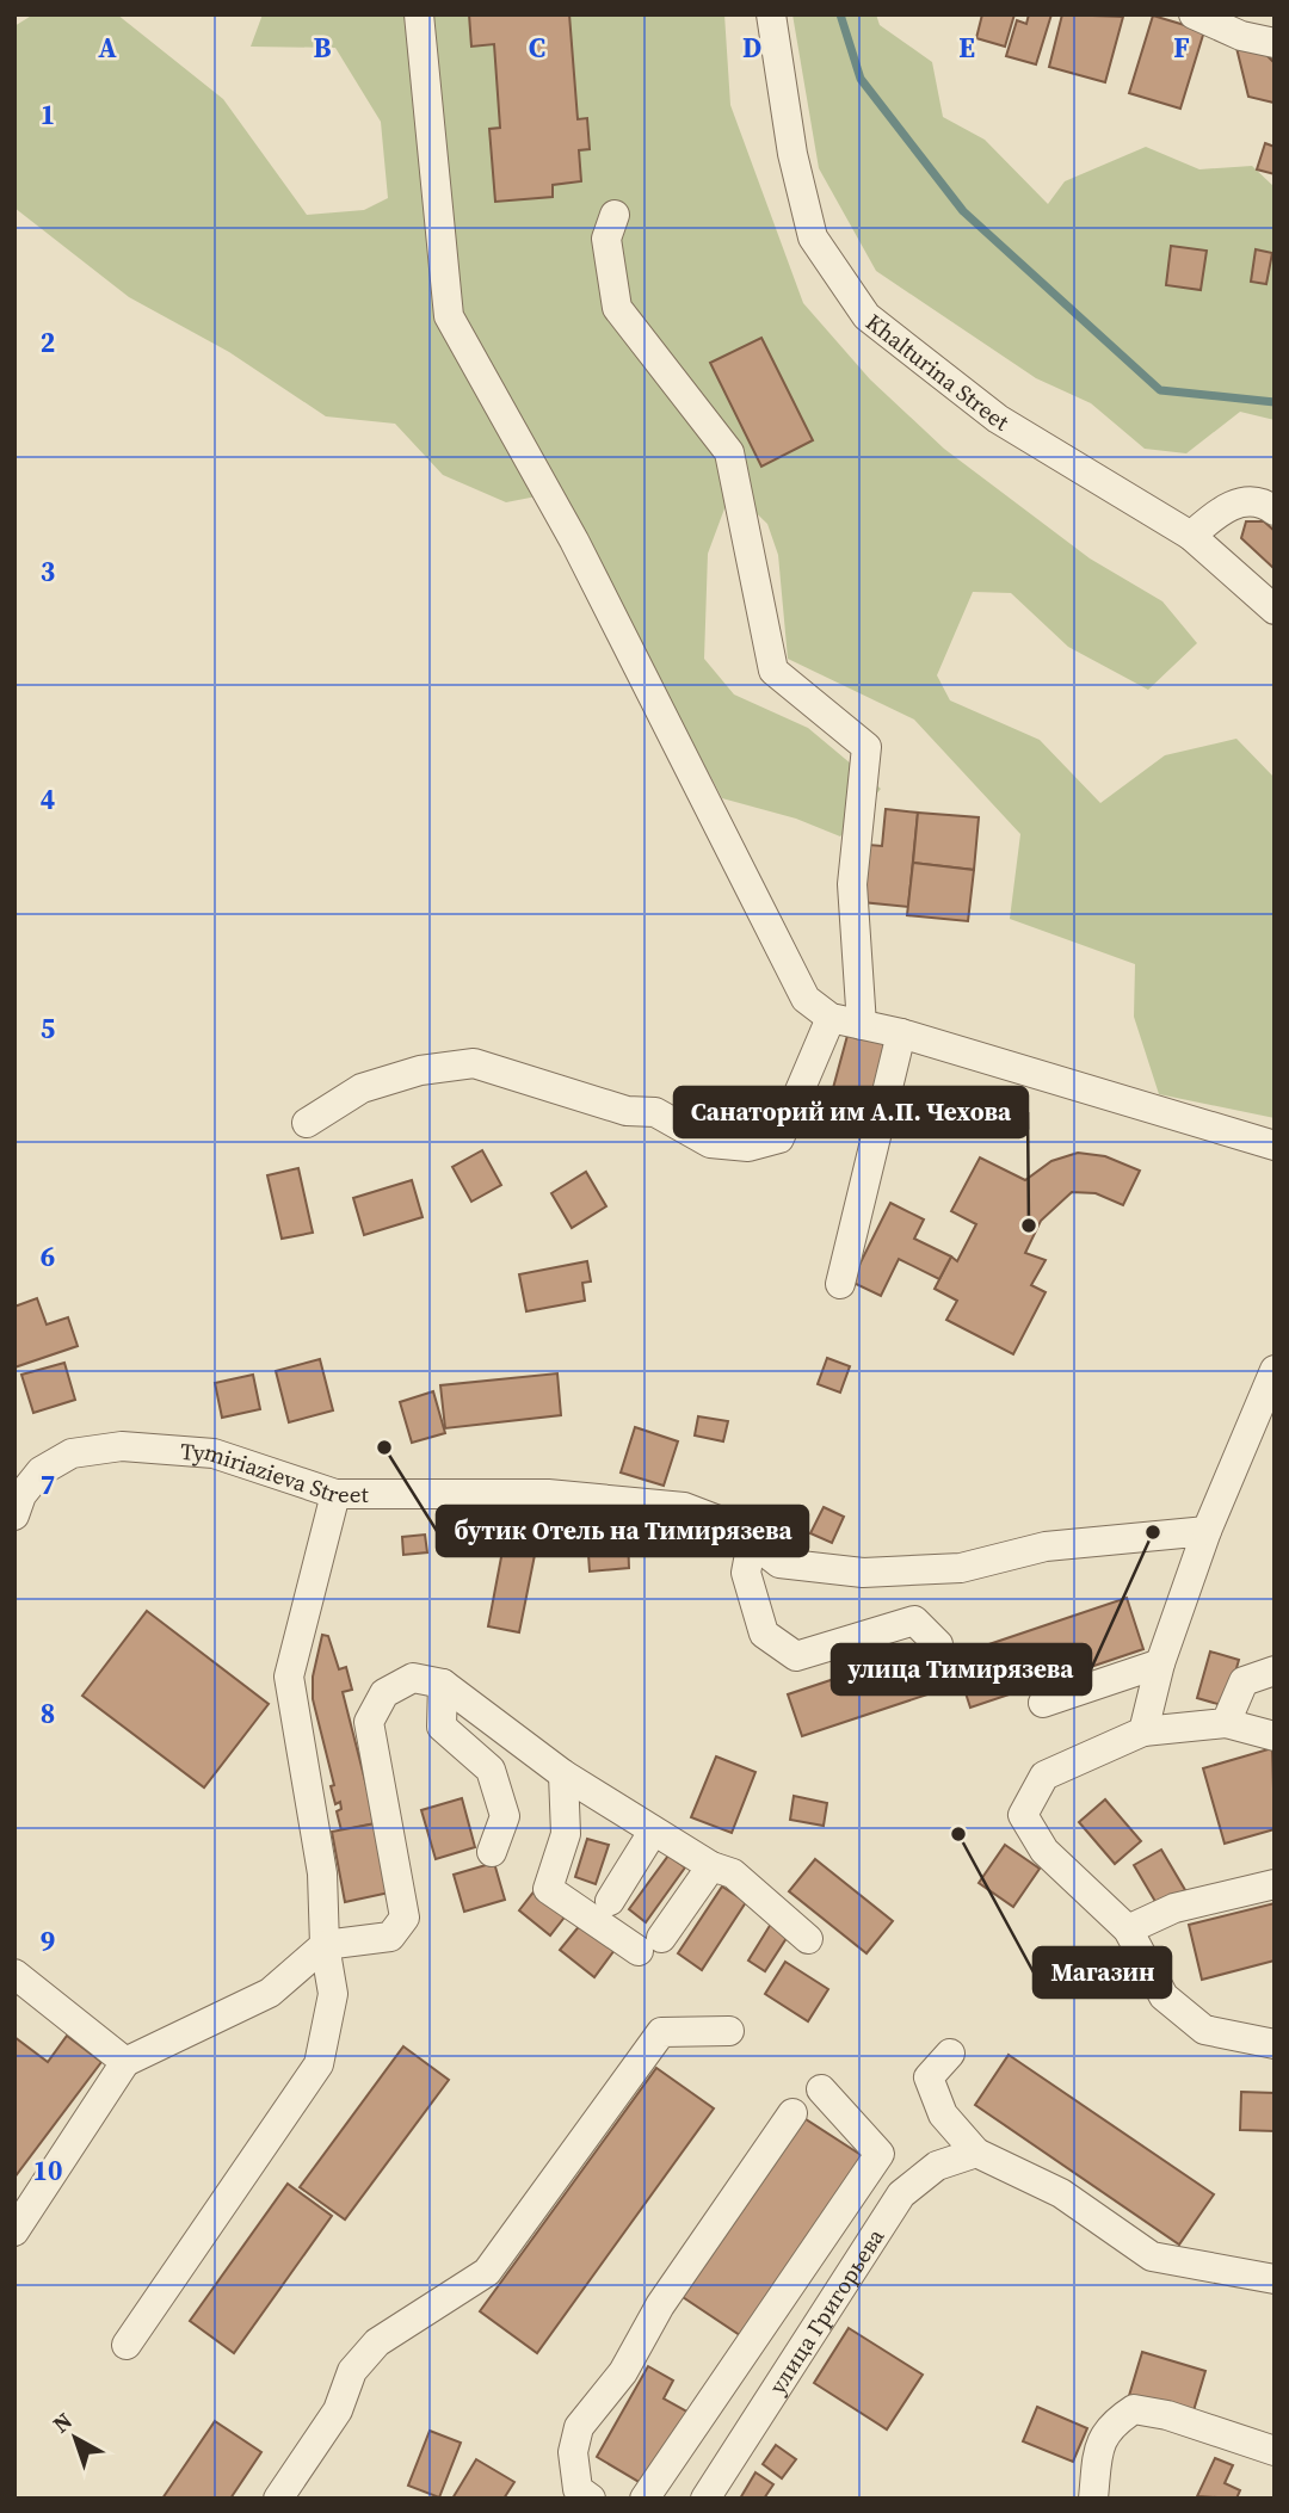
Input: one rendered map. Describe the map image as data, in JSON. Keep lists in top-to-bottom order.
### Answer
{
  "streets": {
    "street": ["Khalturina Street", "Tymiriazieva Street", "улица Григорьева"]
  },
  "places": [
    "Санаторий им А.П. Чехова",
    "бутик Отель на Тимирязева",
    "улица Тимирязева",
    "Магазин"
  ],
  "north": "top left",
  "grid": {
    "columns": [
      "A",
      "B",
      "C",
      "D",
      "E",
      "F"
    ],
    "rows": [
      "1",
      "2",
      "3",
      "4",
      "5",
      "6",
      "7",
      "8",
      "9",
      "10"
    ]
  }
}
